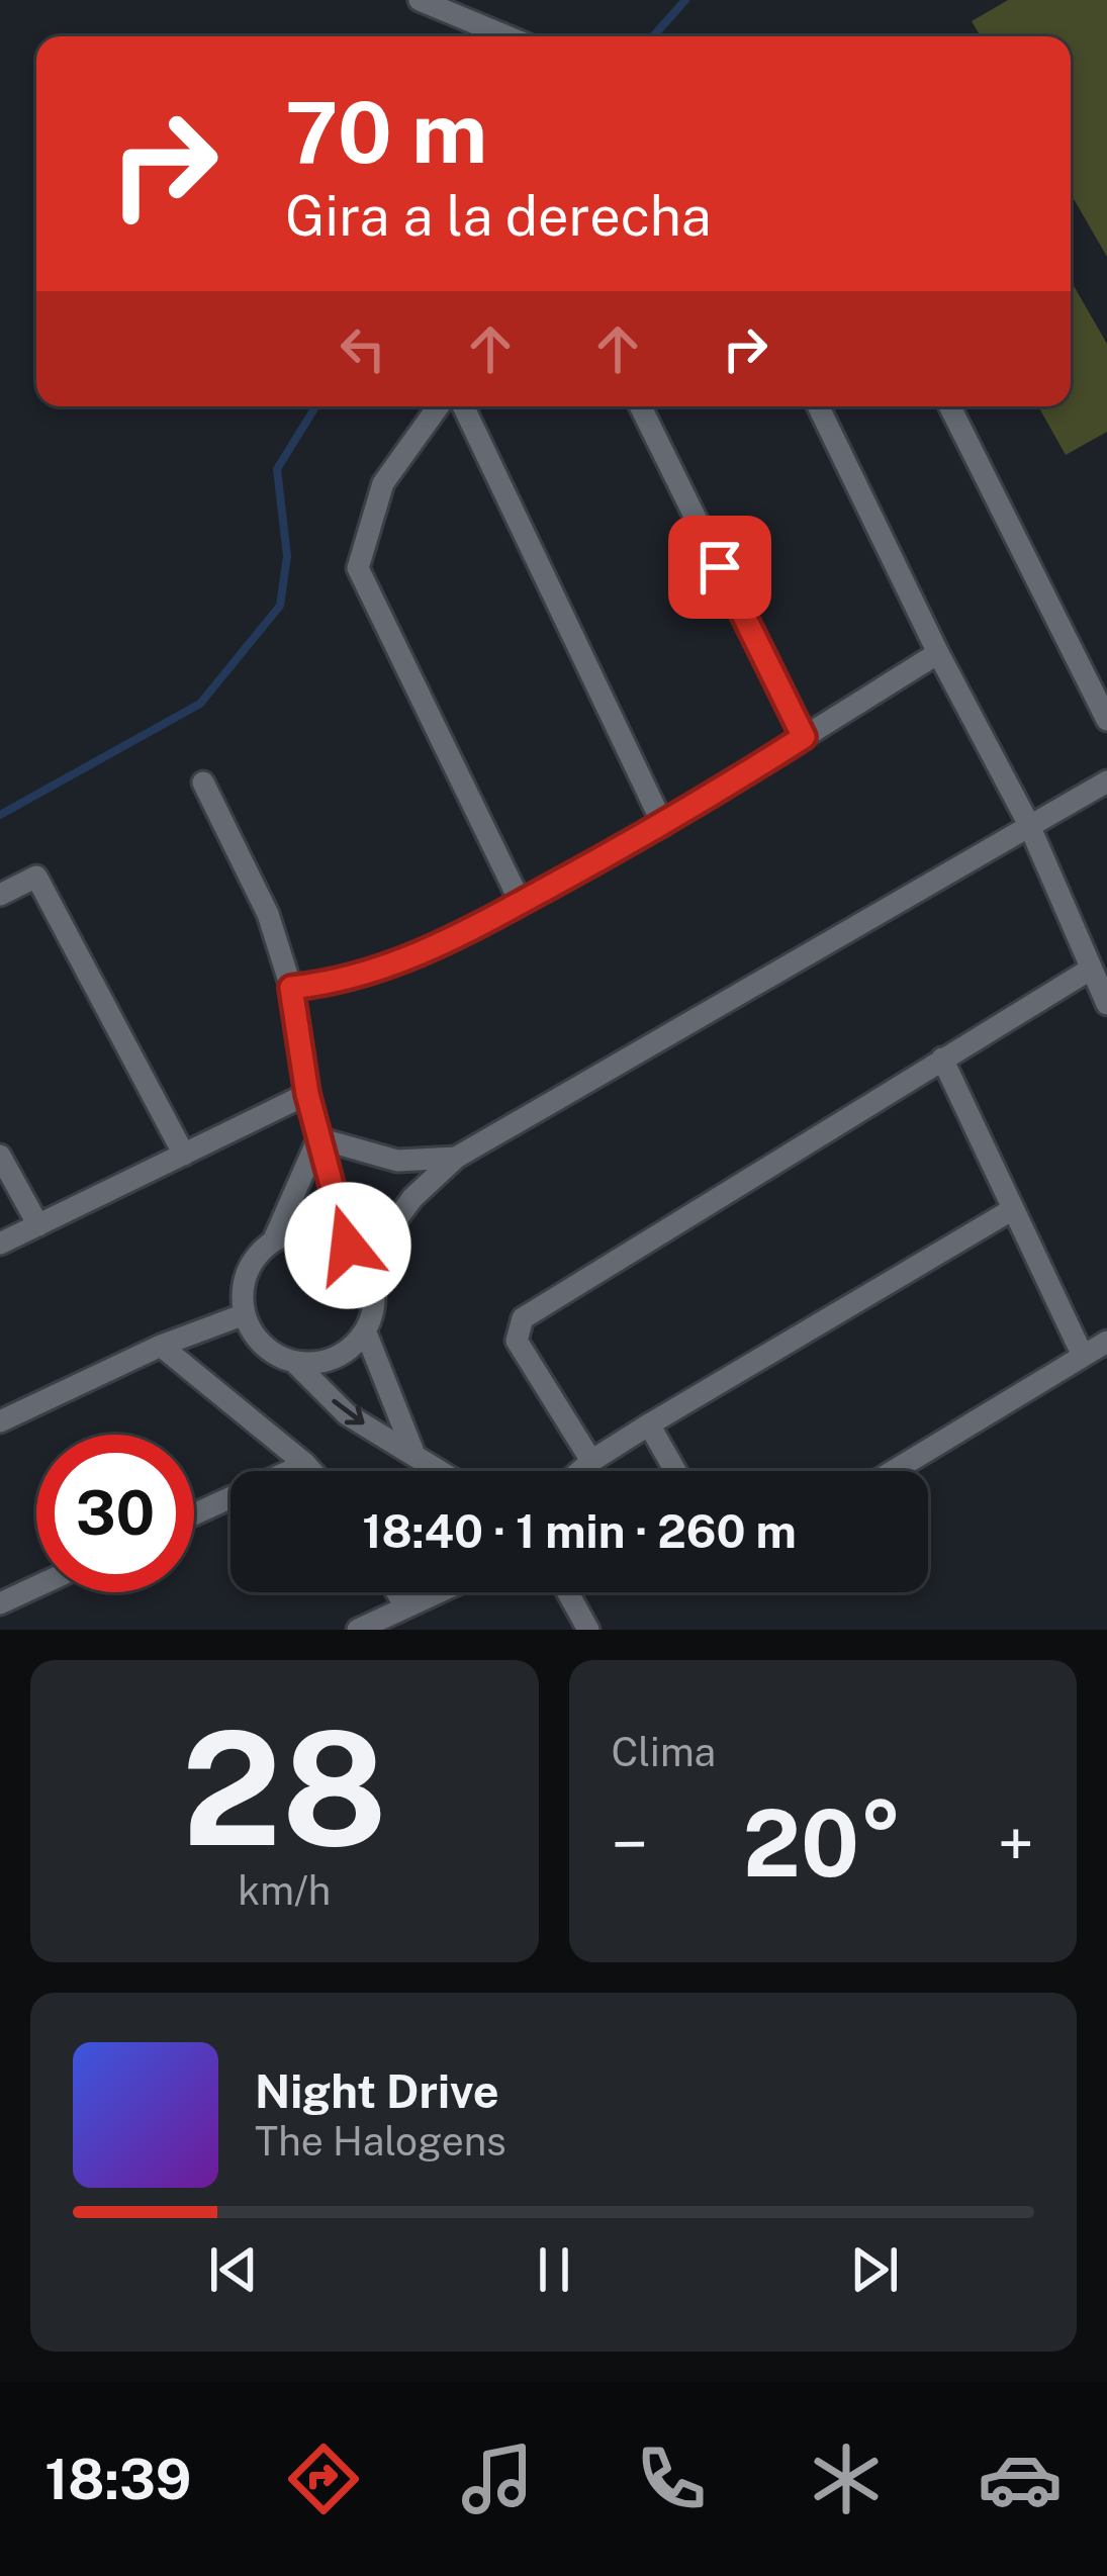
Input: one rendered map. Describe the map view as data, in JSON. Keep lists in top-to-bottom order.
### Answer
{
  "page": {
    "turn": ["70 m", "Gira a la derecha"],
    "limit": "30",
    "trip": "18:40 · 1 min · 260 m",
    "tile": [
      ["28", "km/h"],
      "Clima"
    ],
    "heat": ["−", "20°", "+"],
    "song": ["Night Drive", "The Halogens"],
    "tabs": "18:39"
  }
}
